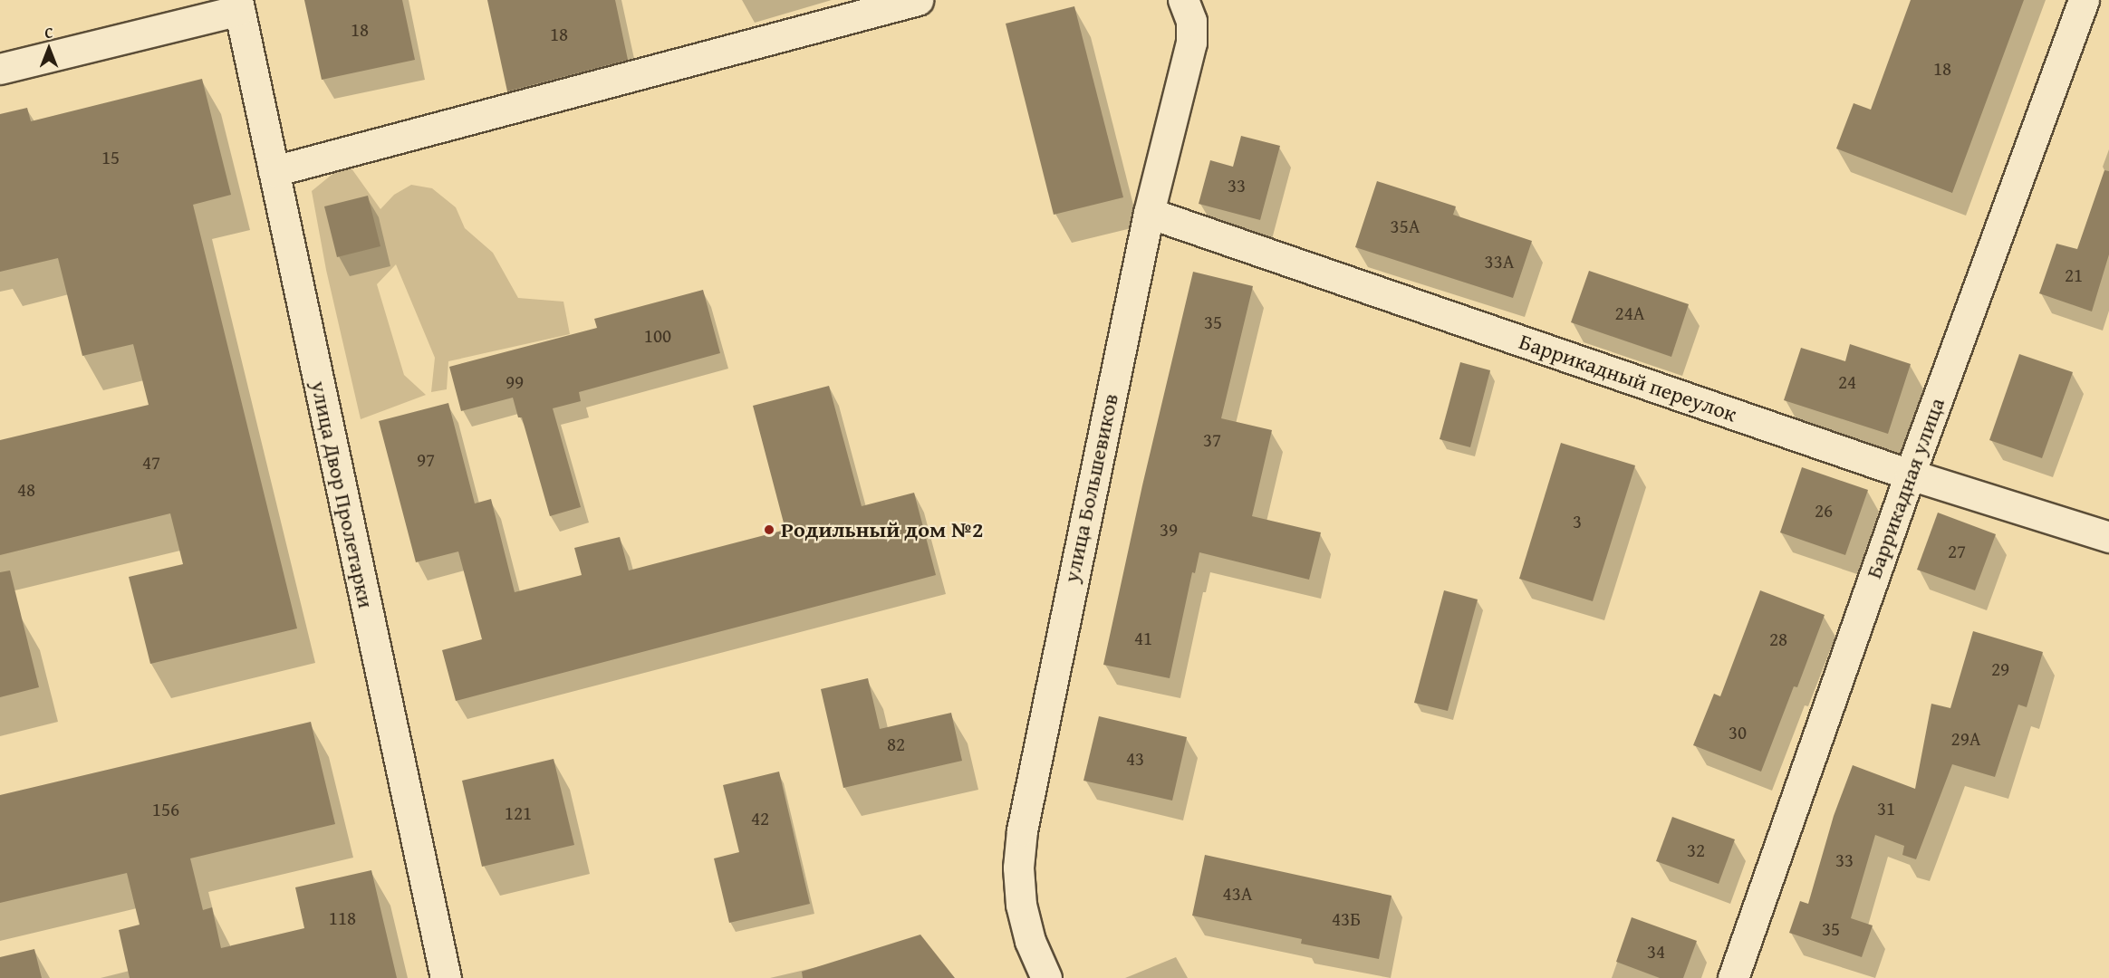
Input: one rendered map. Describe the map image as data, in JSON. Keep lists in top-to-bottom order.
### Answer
{
  "streets": {
    "street": [
      "Баррикадный переулок",
      "улица Большевиков",
      "Баррикадная улица",
      "улица Двор Пролетарки"
    ]
  },
  "crossings": [
    ["Баррикадный переулок", "улица Большевиков"],
    ["Баррикадный переулок", "Баррикадная улица"]
  ],
  "places": ["Родильный дом №2"],
  "house_numbers": [
    "18",
    "18",
    "18",
    "15",
    "33",
    "35А",
    "33А",
    "21",
    "24А",
    "35",
    "100",
    "99",
    "24",
    "37",
    "97",
    "47",
    "48",
    "26",
    "3",
    "39",
    "27",
    "41",
    "28",
    "29",
    "30",
    "29А",
    "82",
    "43",
    "31",
    "156",
    "121",
    "42",
    "32",
    "33",
    "43А",
    "118",
    "43Б",
    "35",
    "34"
  ],
  "north": "top"
}
